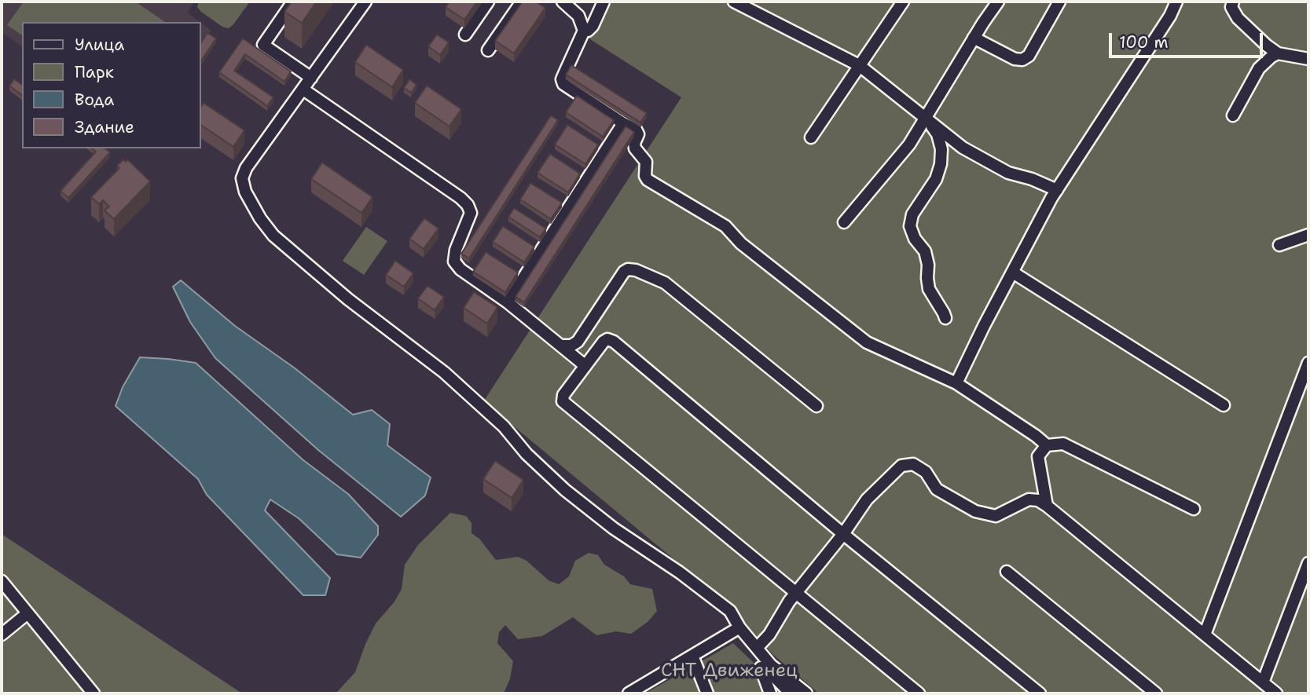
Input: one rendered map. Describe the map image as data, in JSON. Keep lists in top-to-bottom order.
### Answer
{
  "parks": ["СНТ Движенец"],
  "legend": [
    "Улица",
    "Парк",
    "Вода",
    "Здание"
  ],
  "scale_bar": "100 m"
}
